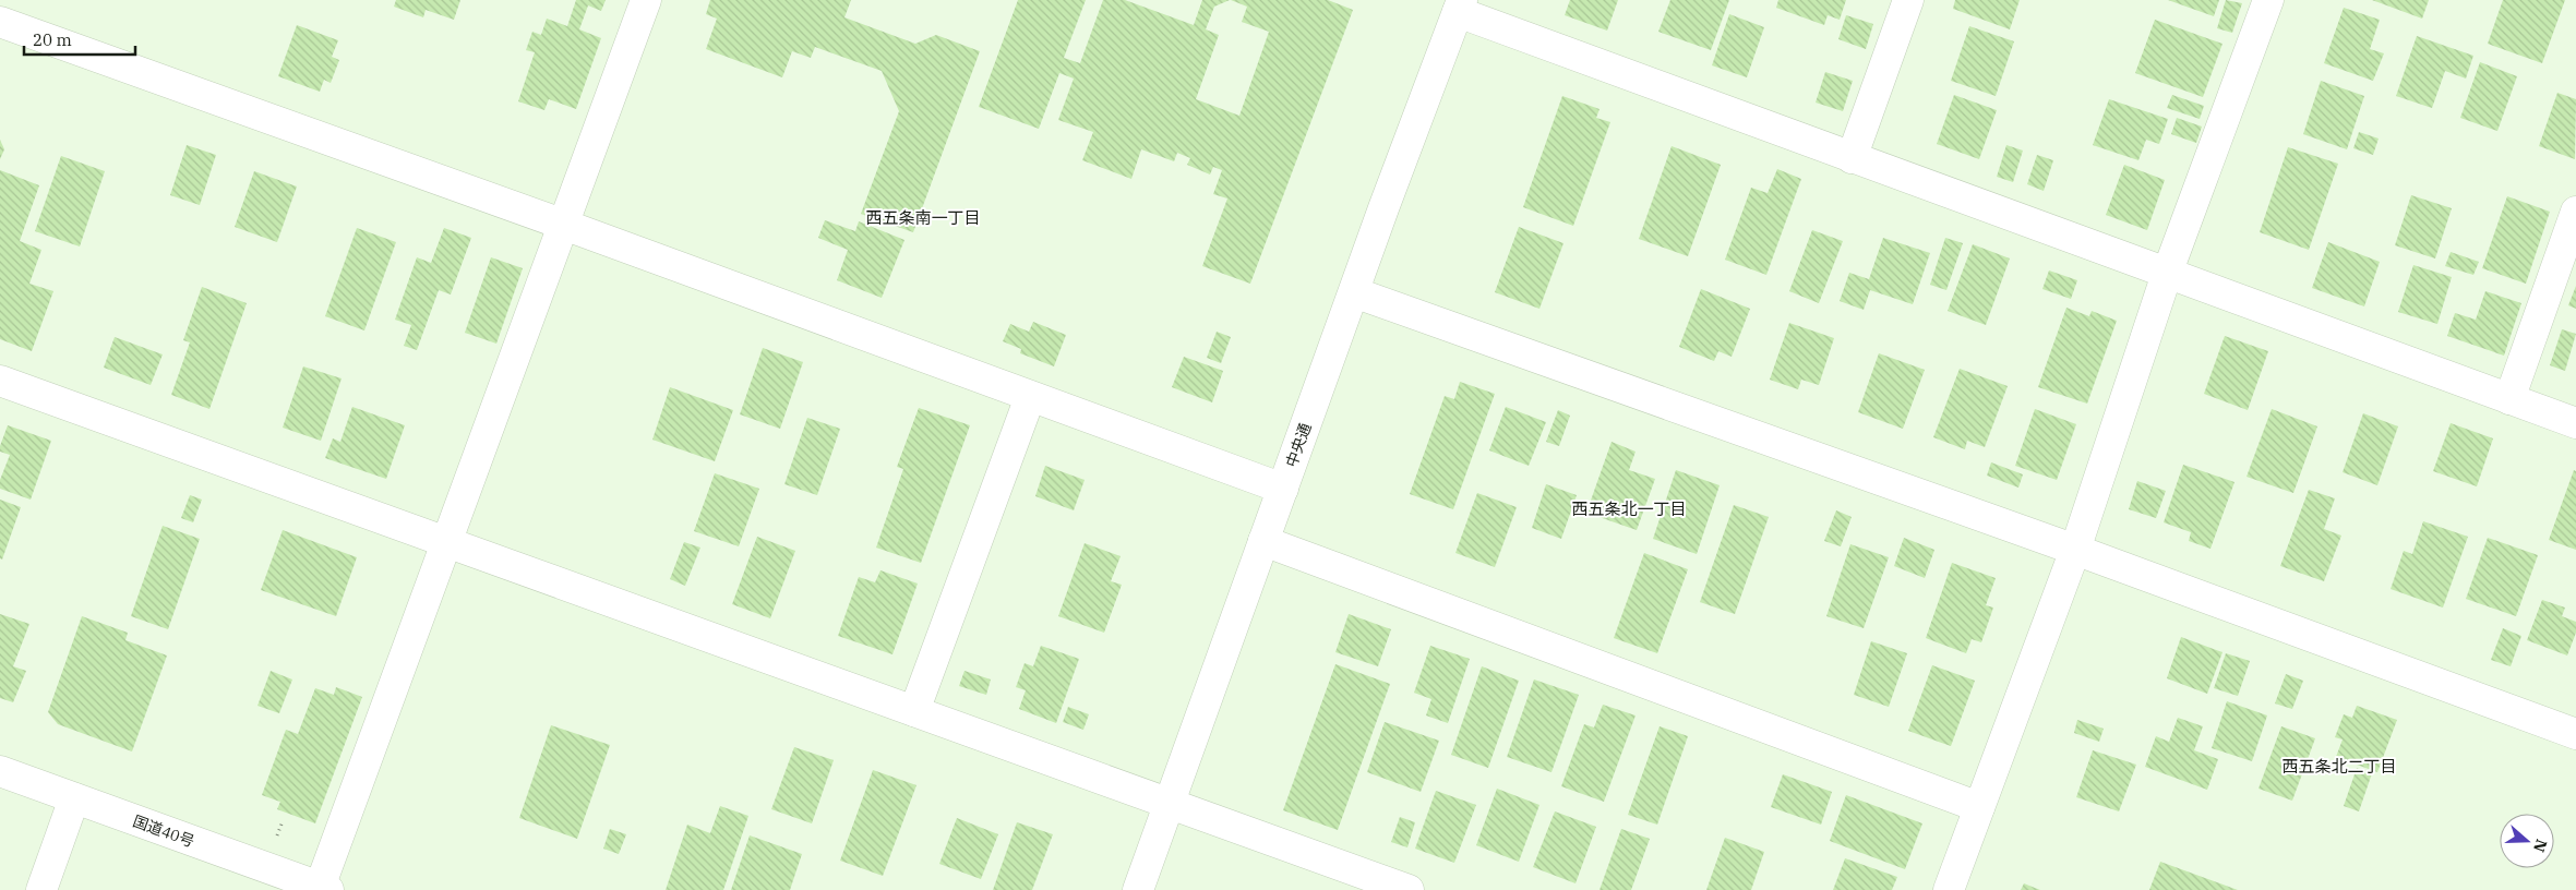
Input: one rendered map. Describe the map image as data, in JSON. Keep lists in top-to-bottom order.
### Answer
{
  "streets": {
    "main road": ["中央通", "国道40号"]
  },
  "districts": ["西五条南一丁目", "西五条北一丁目", "西五条北二丁目"],
  "scale_bar": "20 m",
  "north": "right"
}
